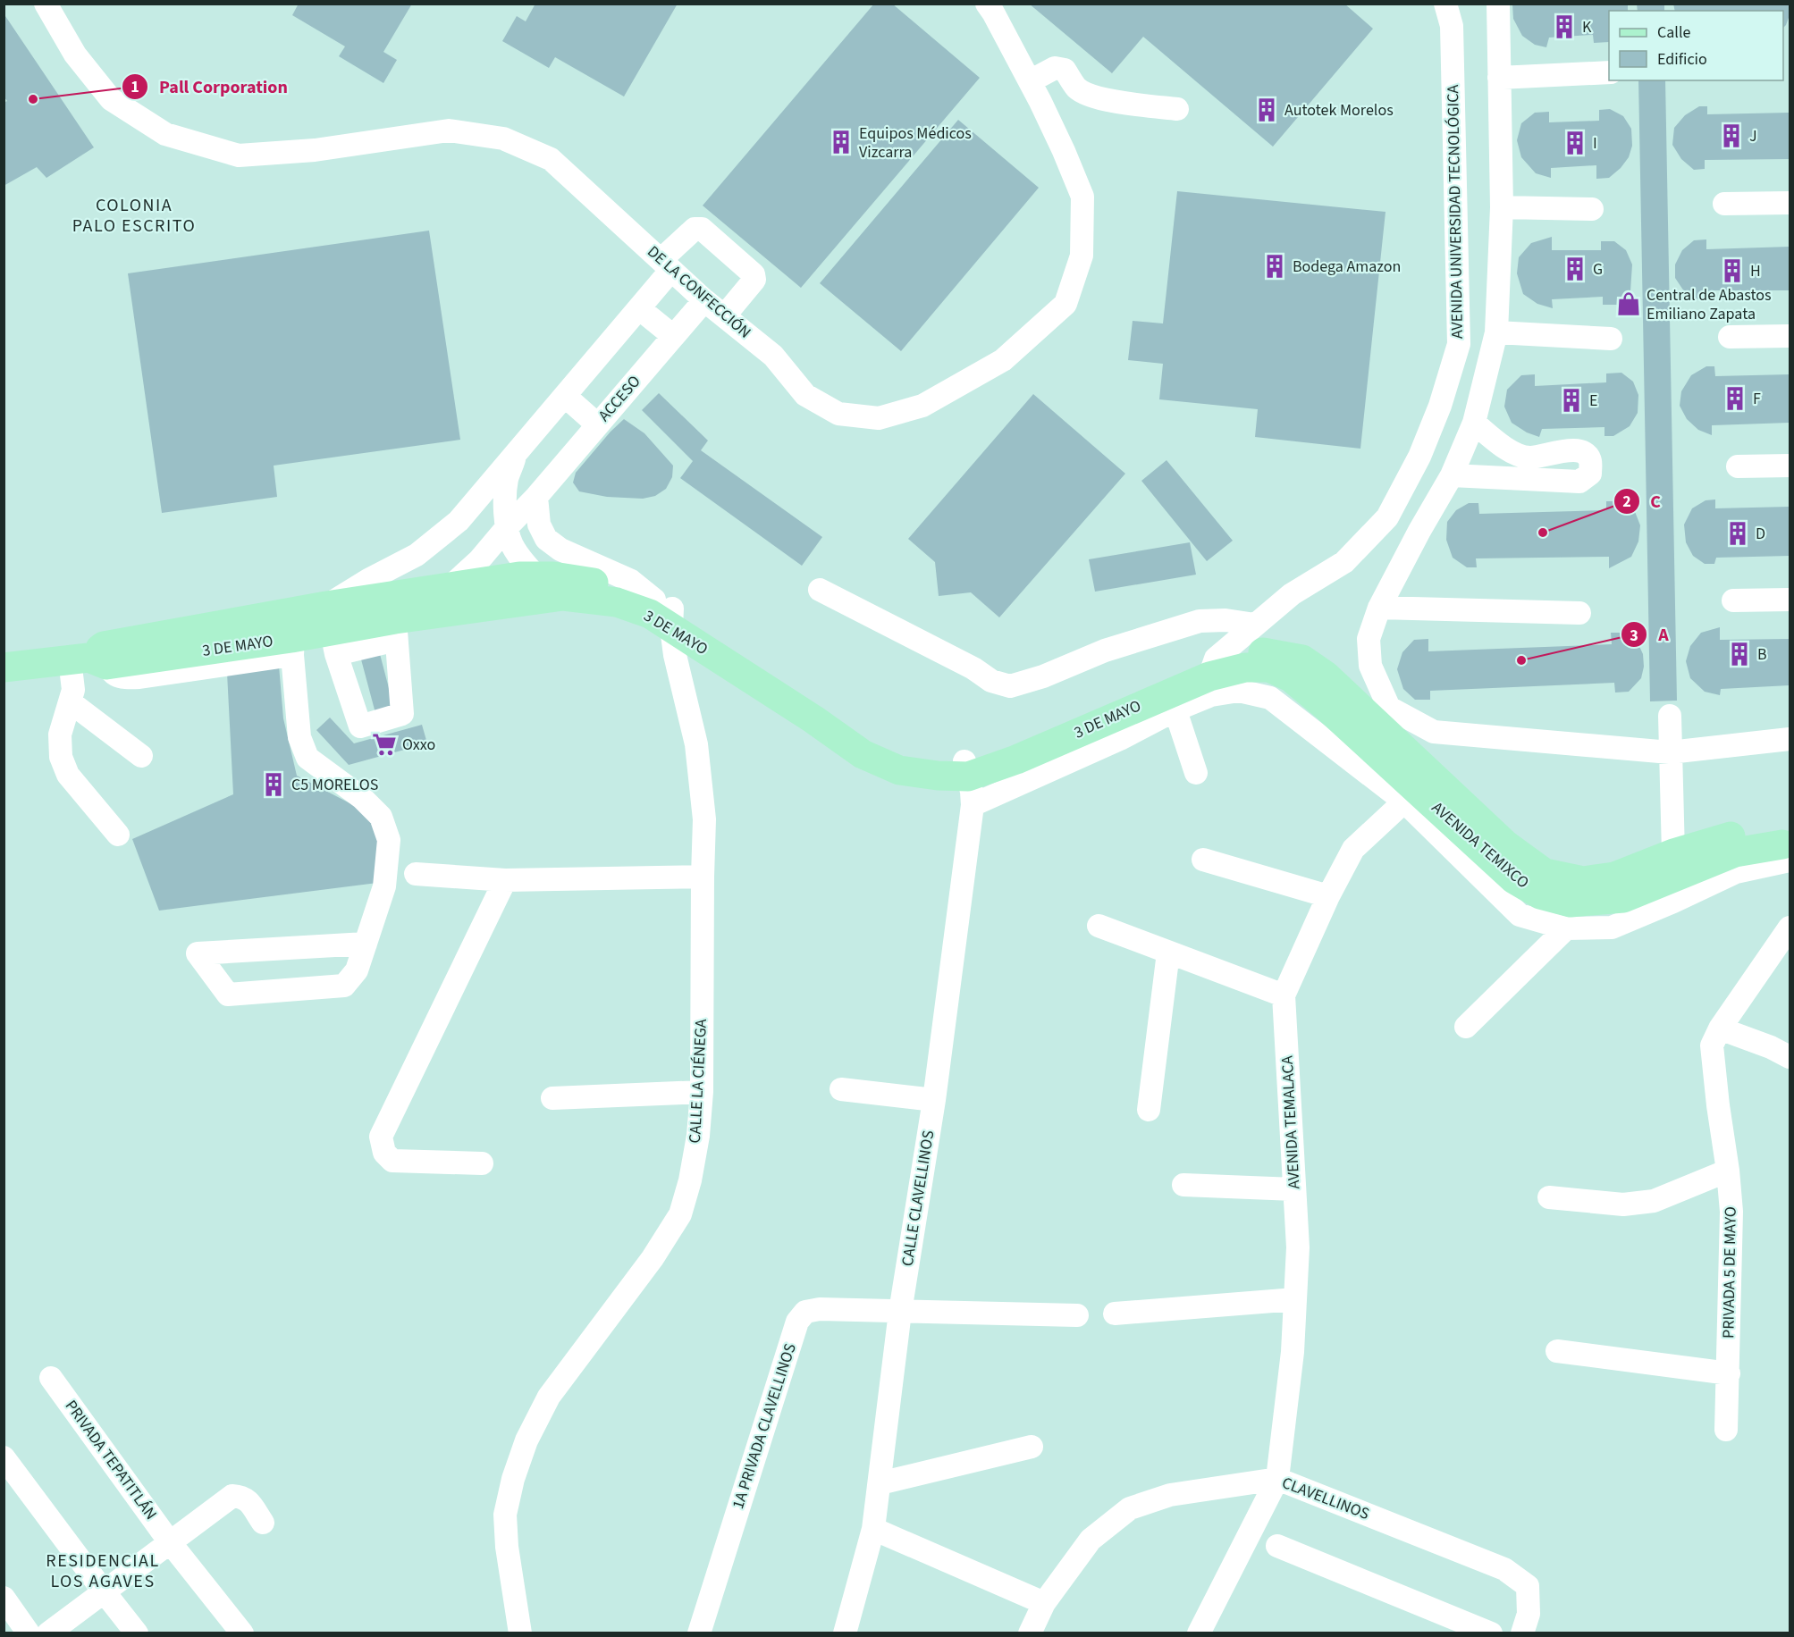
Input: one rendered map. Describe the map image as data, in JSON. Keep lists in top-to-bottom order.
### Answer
{
  "streets": {
    "main road": ["3 DE MAYO", "AVENIDA TEMIXCO"],
    "street": [
      "AVENIDA UNIVERSIDAD TECNOLÓGICA",
      "DE LA CONFECCIÓN",
      "ACCESO",
      "CALLE LA CIÉNEGA",
      "AVENIDA TEMALACA",
      "CALLE CLAVELLINOS",
      "PRIVADA 5 DE MAYO",
      "1A PRIVADA CLAVELLINOS",
      "PRIVADA TEPATITLÁN",
      "CLAVELLINOS"
    ]
  },
  "crossings": [
    ["AVENIDA UNIVERSIDAD TECNOLÓGICA", "3 DE MAYO"],
    ["DE LA CONFECCIÓN", "ACCESO"],
    ["ACCESO", "3 DE MAYO"],
    ["3 DE MAYO", "AVENIDA TEMIXCO"],
    ["3 DE MAYO", "CALLE LA CIÉNEGA"],
    ["3 DE MAYO", "CALLE CLAVELLINOS"],
    ["AVENIDA TEMALACA", "CLAVELLINOS"],
    ["CALLE CLAVELLINOS", "1A PRIVADA CLAVELLINOS"]
  ],
  "districts": ["COLONIA PALO ESCRITO", "RESIDENCIAL LOS AGAVES"],
  "places": {
    "building": [
      "K",
      "Autotek Morelos",
      "J",
      "Equipos Médicos Vizcarra",
      "I",
      "Bodega Amazon",
      "G",
      "H",
      "F",
      "E",
      "D",
      "B",
      "C5 MORELOS"
    ],
    "other": ["Pall Corporation", "C", "A"],
    "shop": ["Central de Abastos Emiliano Zapata"],
    "supermarket": ["Oxxo"]
  },
  "legend": ["Calle", "Edificio"]
}
